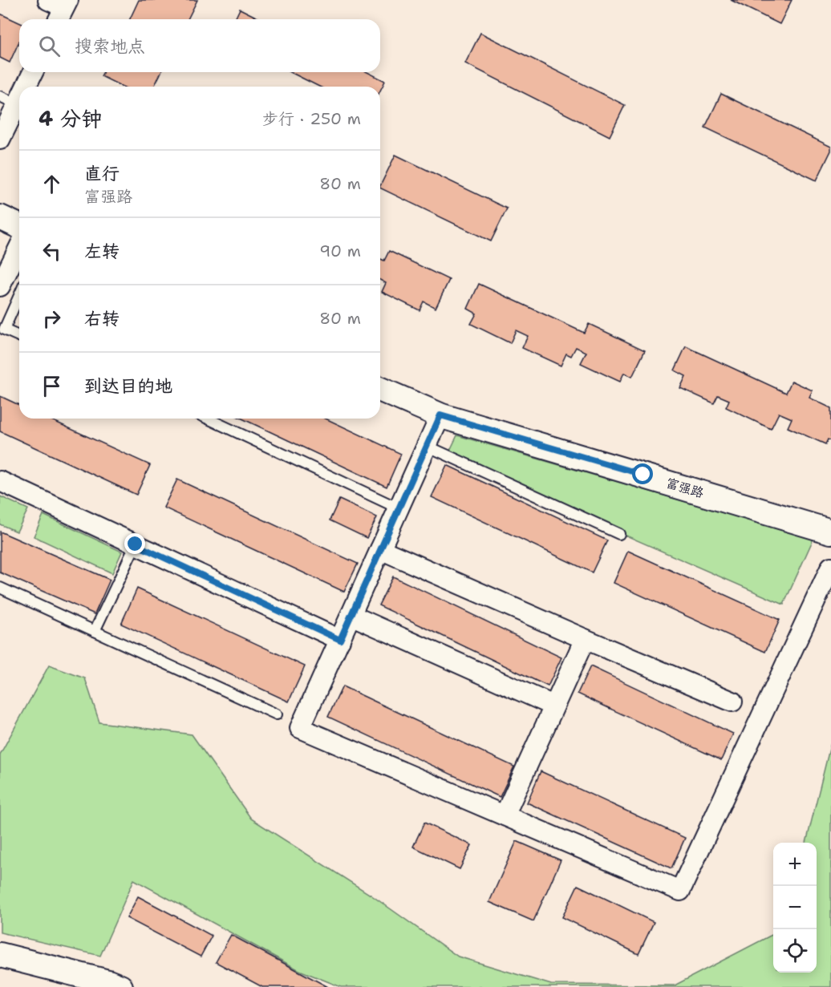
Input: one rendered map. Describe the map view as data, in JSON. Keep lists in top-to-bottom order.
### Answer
{
  "streets": {
    "street": ["富强路"]
  },
  "page": {
    "search": "搜索地点",
    "heading": ["4 分钟", "步行 · 250 m"],
    "list": [
      ["直行", "富强路", "80 m"],
      ["左转", "90 m"],
      ["右转", "80 m"],
      "到达目的地"
    ],
    "map_buttons": ["+", "−"]
  }
}
